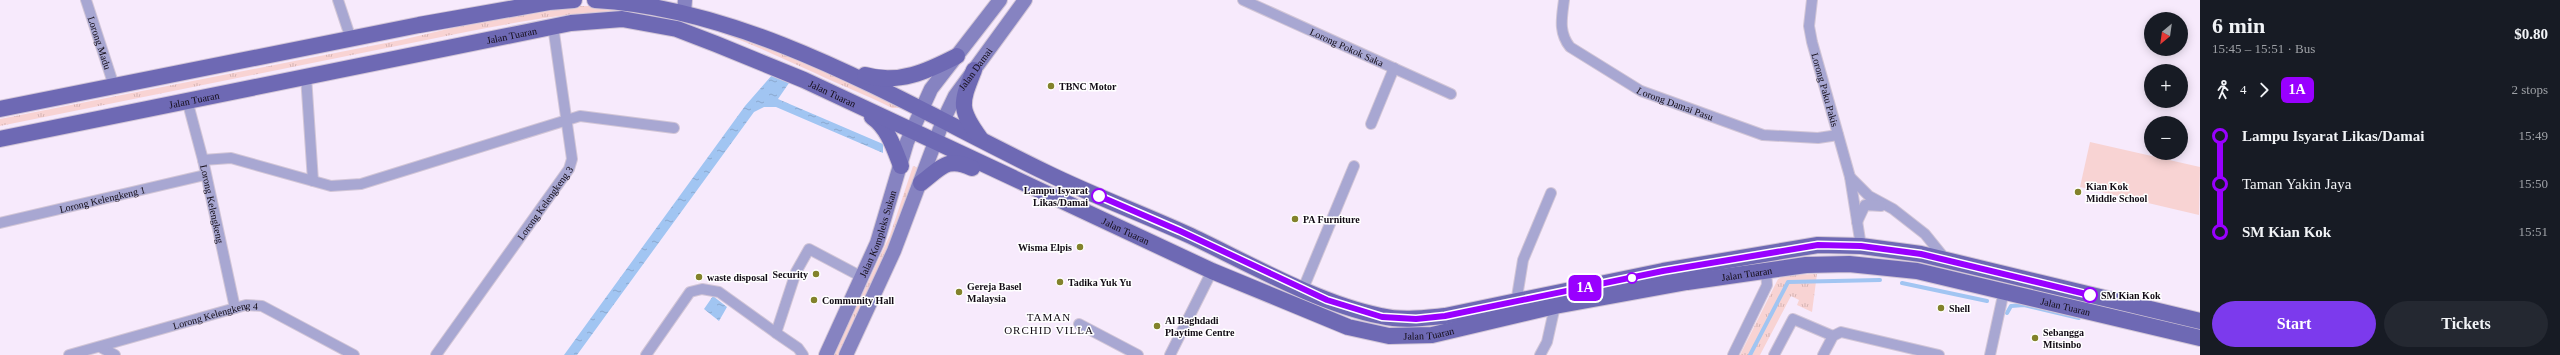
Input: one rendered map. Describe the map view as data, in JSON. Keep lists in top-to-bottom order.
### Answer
{
  "streets": {
    "main road": ["Jalan Tuaran", "Jalan Damai", "Jalan Kompleks Sukan"],
    "street": [
      "Lorong Madu",
      "Lorong Pokok Saka",
      "Lorong Paku Pakis",
      "Lorong Damai Pasu",
      "Lorong Kelengkeng 1",
      "Lorong Kelengkeng 3",
      "Lorong Kelengkeng",
      "Lorong Kelengkeng 4"
    ]
  },
  "crossings": [
    ["Jalan Tuaran", "Jalan Damai"],
    ["Jalan Tuaran", "Lorong Paku Pakis"],
    ["Jalan Tuaran", "Lorong Kelengkeng 3"],
    ["Jalan Tuaran", "Lorong Kelengkeng"],
    ["Jalan Tuaran", "Jalan Kompleks Sukan"],
    ["Jalan Damai", "Jalan Kompleks Sukan"],
    ["Lorong Paku Pakis", "Lorong Damai Pasu"],
    ["Lorong Kelengkeng 1", "Lorong Kelengkeng"],
    ["Lorong Kelengkeng", "Lorong Kelengkeng 4"]
  ],
  "districts": ["TAMAN ORCHID VILLA"],
  "places": [
    "TBNC Motor",
    "Kian Kok Middle School",
    "Lampu Isyarat Likas/Damai",
    "PA Furniture",
    "Wisma Elpis",
    "Security",
    "waste disposal",
    "Tadika Yuk Yu",
    "Gereja Basel Malaysia",
    "SM Kian Kok",
    "Community Hall",
    "Shell",
    "Al Baghdadi Playtime Centre",
    "Sebangga Mitsinbo"
  ],
  "lines": ["bus line 1A"],
  "north": "bottom left",
  "page": {
    "on_map": "1A",
    "heading": ["6 min", "15:45 – 15:51 · Bus", "$0.80"],
    "map_buttons": ["+", "−"],
    "legs": ["4", "1A", "2 stops"],
    "list": [
      {
        "name": "Lampu Isyarat Likas/Damai",
        "value": "15:49"
      },
      {
        "name": "Taman Yakin Jaya",
        "value": "15:50"
      },
      {
        "name": "SM Kian Kok",
        "value": "15:51"
      }
    ],
    "buttons": ["Start", "Tickets"]
  }
}
